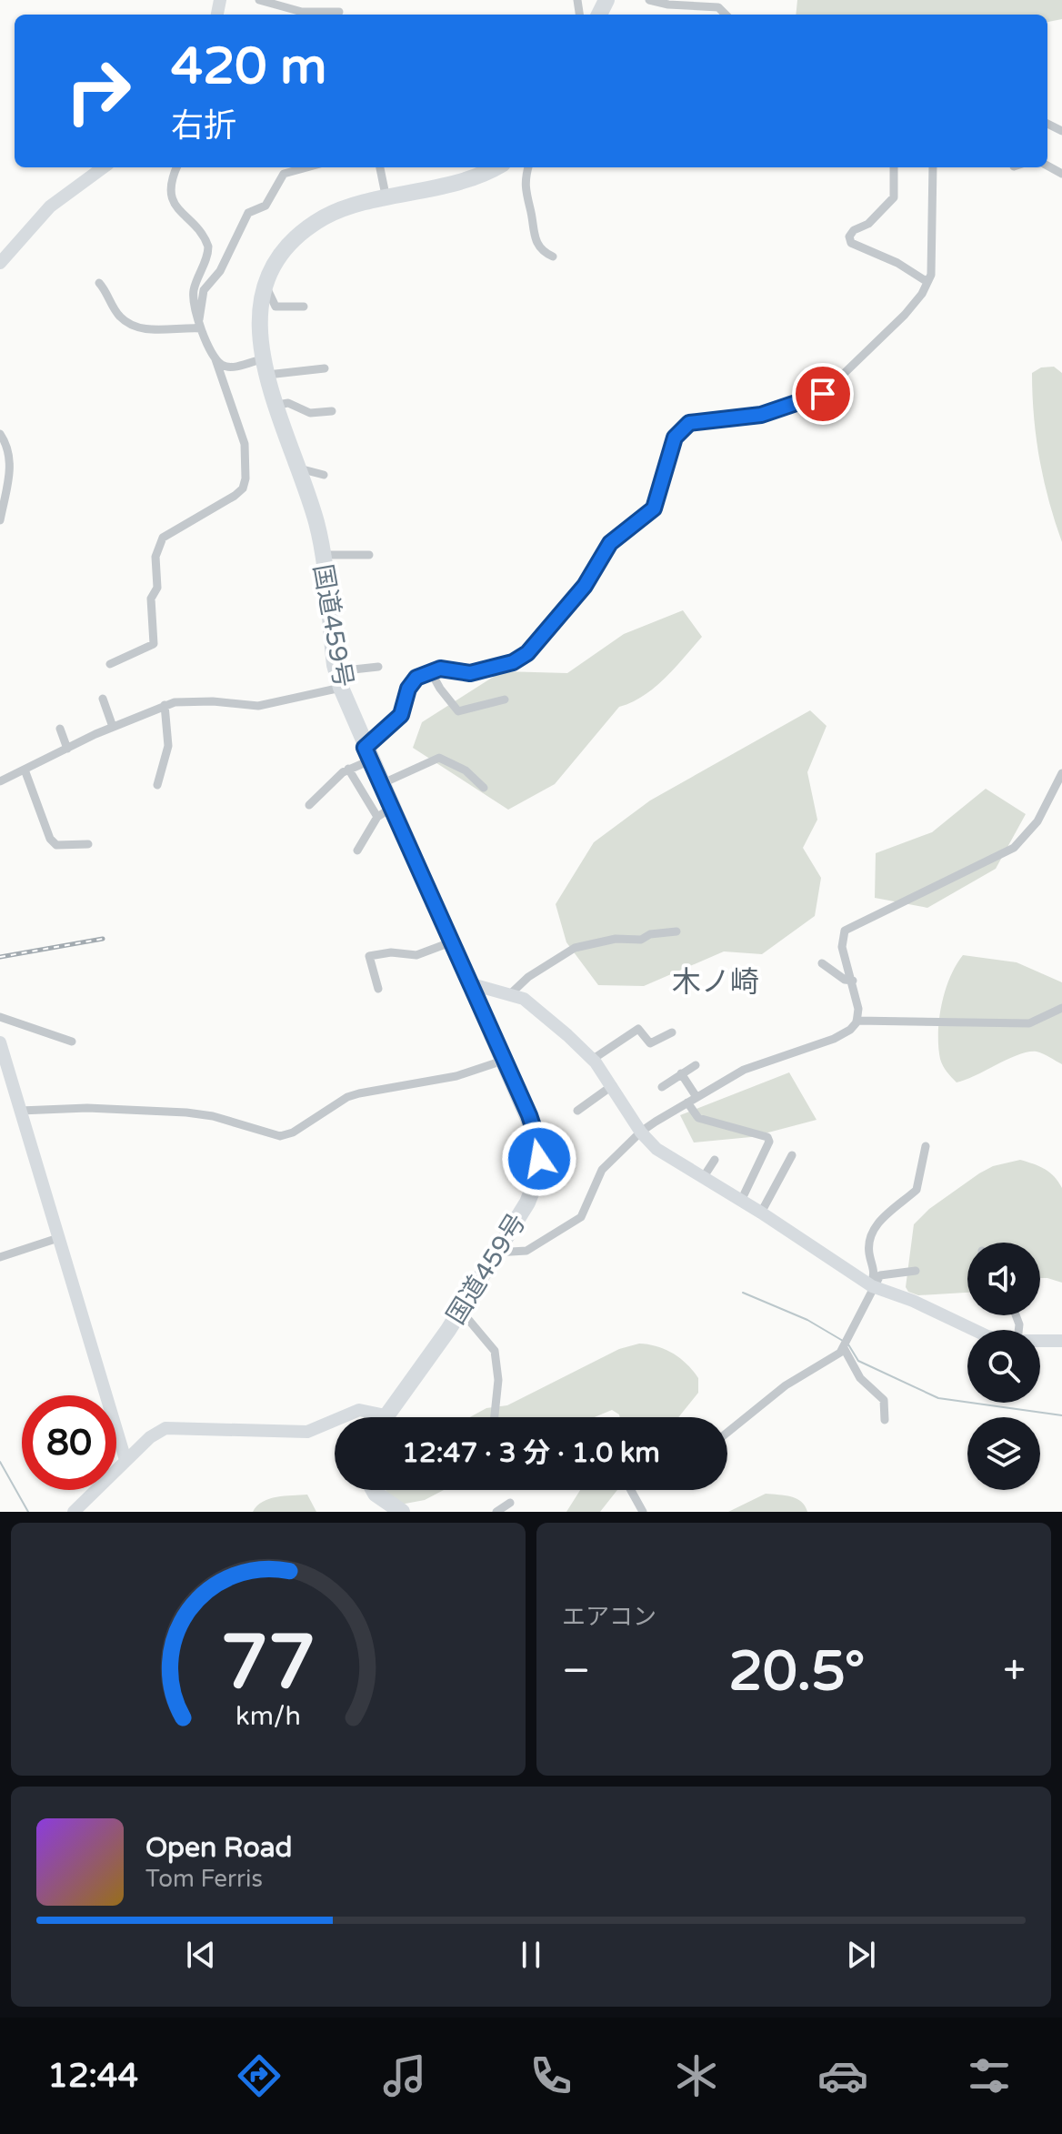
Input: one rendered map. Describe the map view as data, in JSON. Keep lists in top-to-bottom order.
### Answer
{
  "streets": {
    "highway": ["国道459号"]
  },
  "districts": ["木ノ崎"],
  "page": {
    "turn": ["420 m", "右折"],
    "limit": "80",
    "trip": "12:47 · 3 分 · 1.0 km",
    "tile": "エアコン",
    "heat": ["−", "20.5°", "+"],
    "song": ["Open Road", "Tom Ferris"],
    "tabs": "12:44",
    "gauge": ["77", "km/h"]
  }
}
